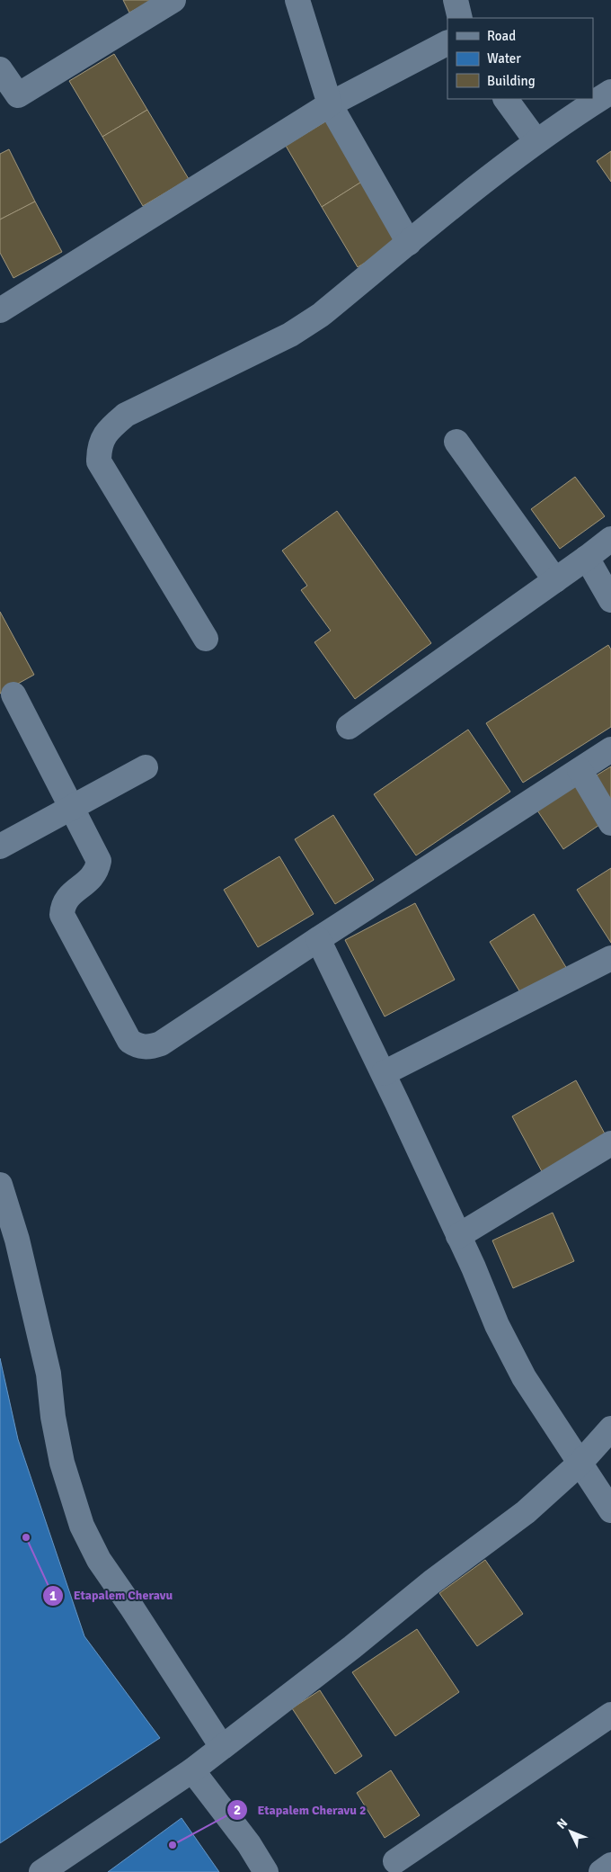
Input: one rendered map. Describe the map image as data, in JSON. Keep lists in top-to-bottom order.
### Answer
{
  "places": ["Etapalem Cheravu", "Etapalem Cheravu 2"],
  "legend": ["Road", "Water", "Building"],
  "north": "top left"
}
